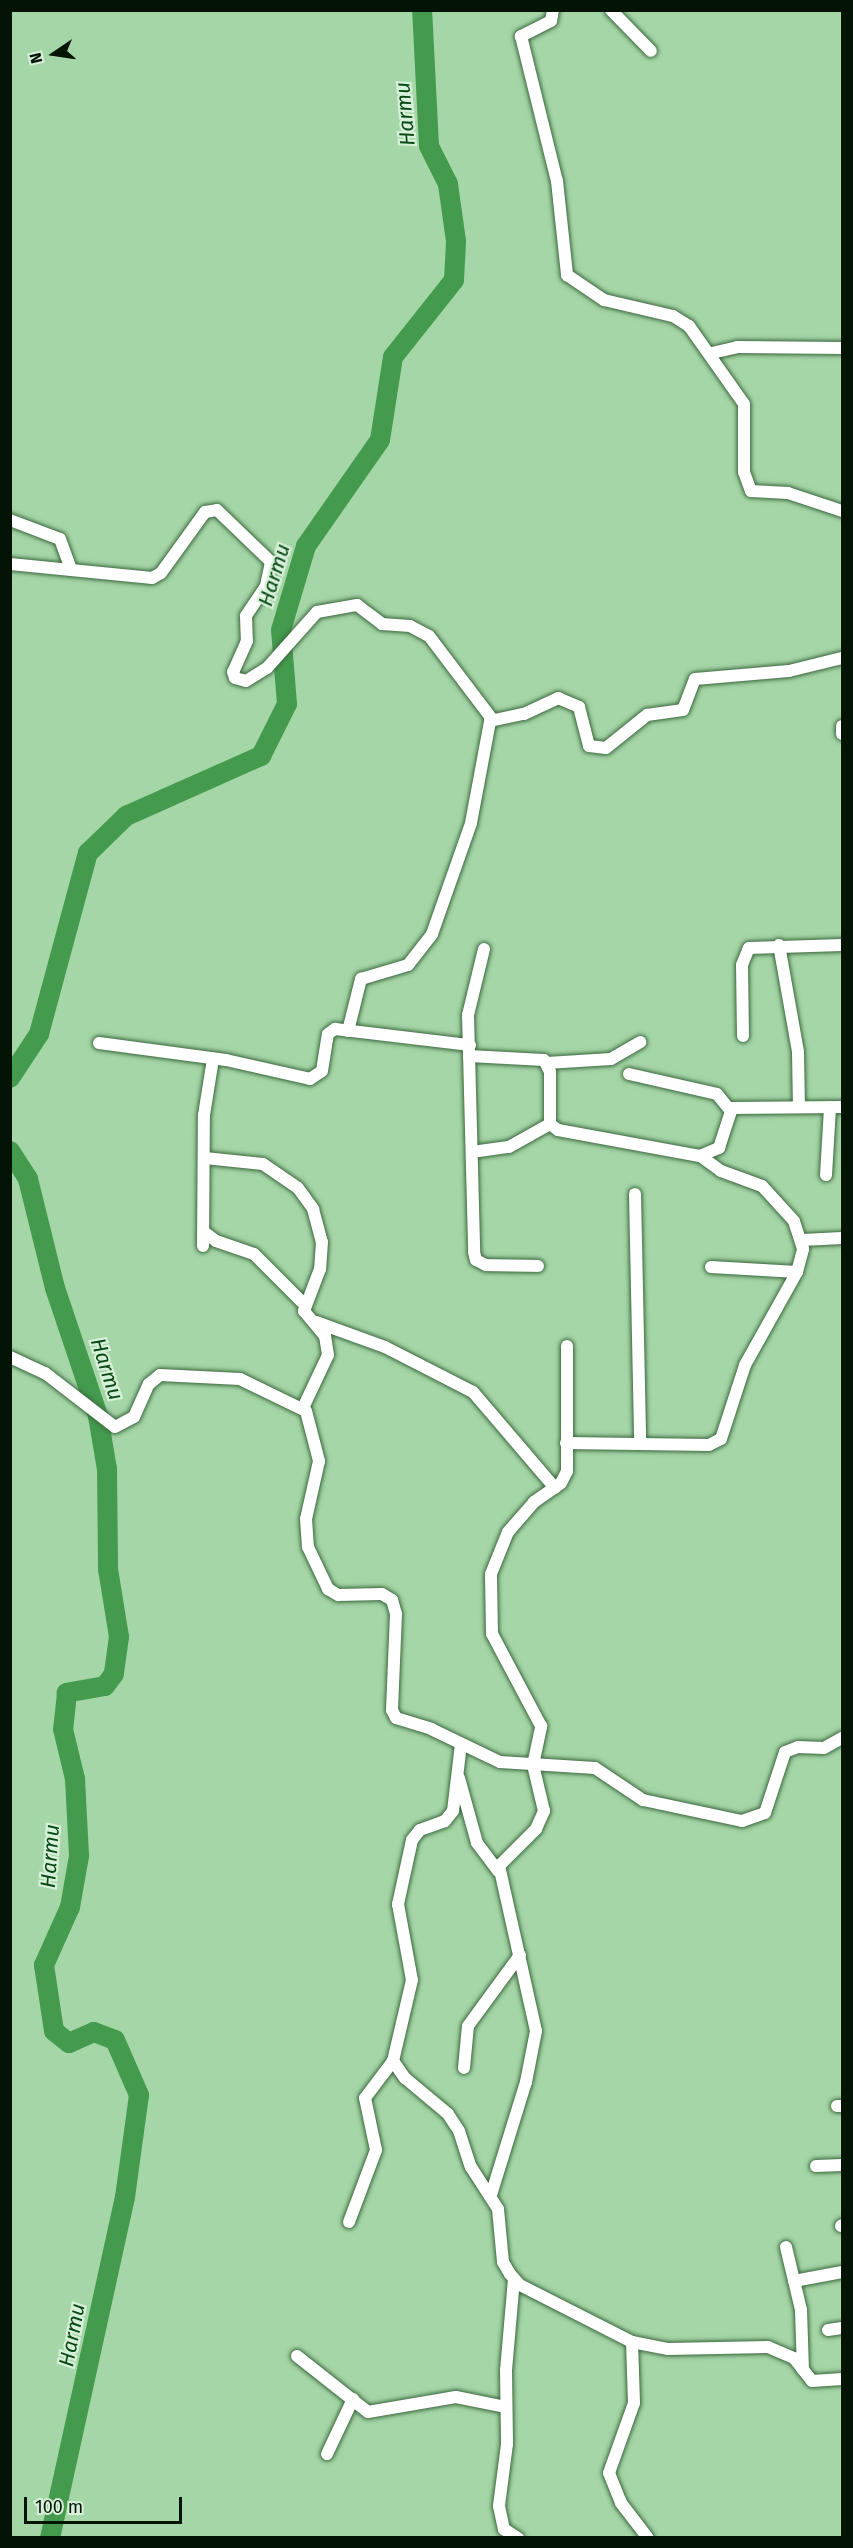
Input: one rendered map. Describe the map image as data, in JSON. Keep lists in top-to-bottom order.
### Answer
{
  "water": ["Harmu"],
  "scale_bar": "100 m",
  "north": "left"
}
